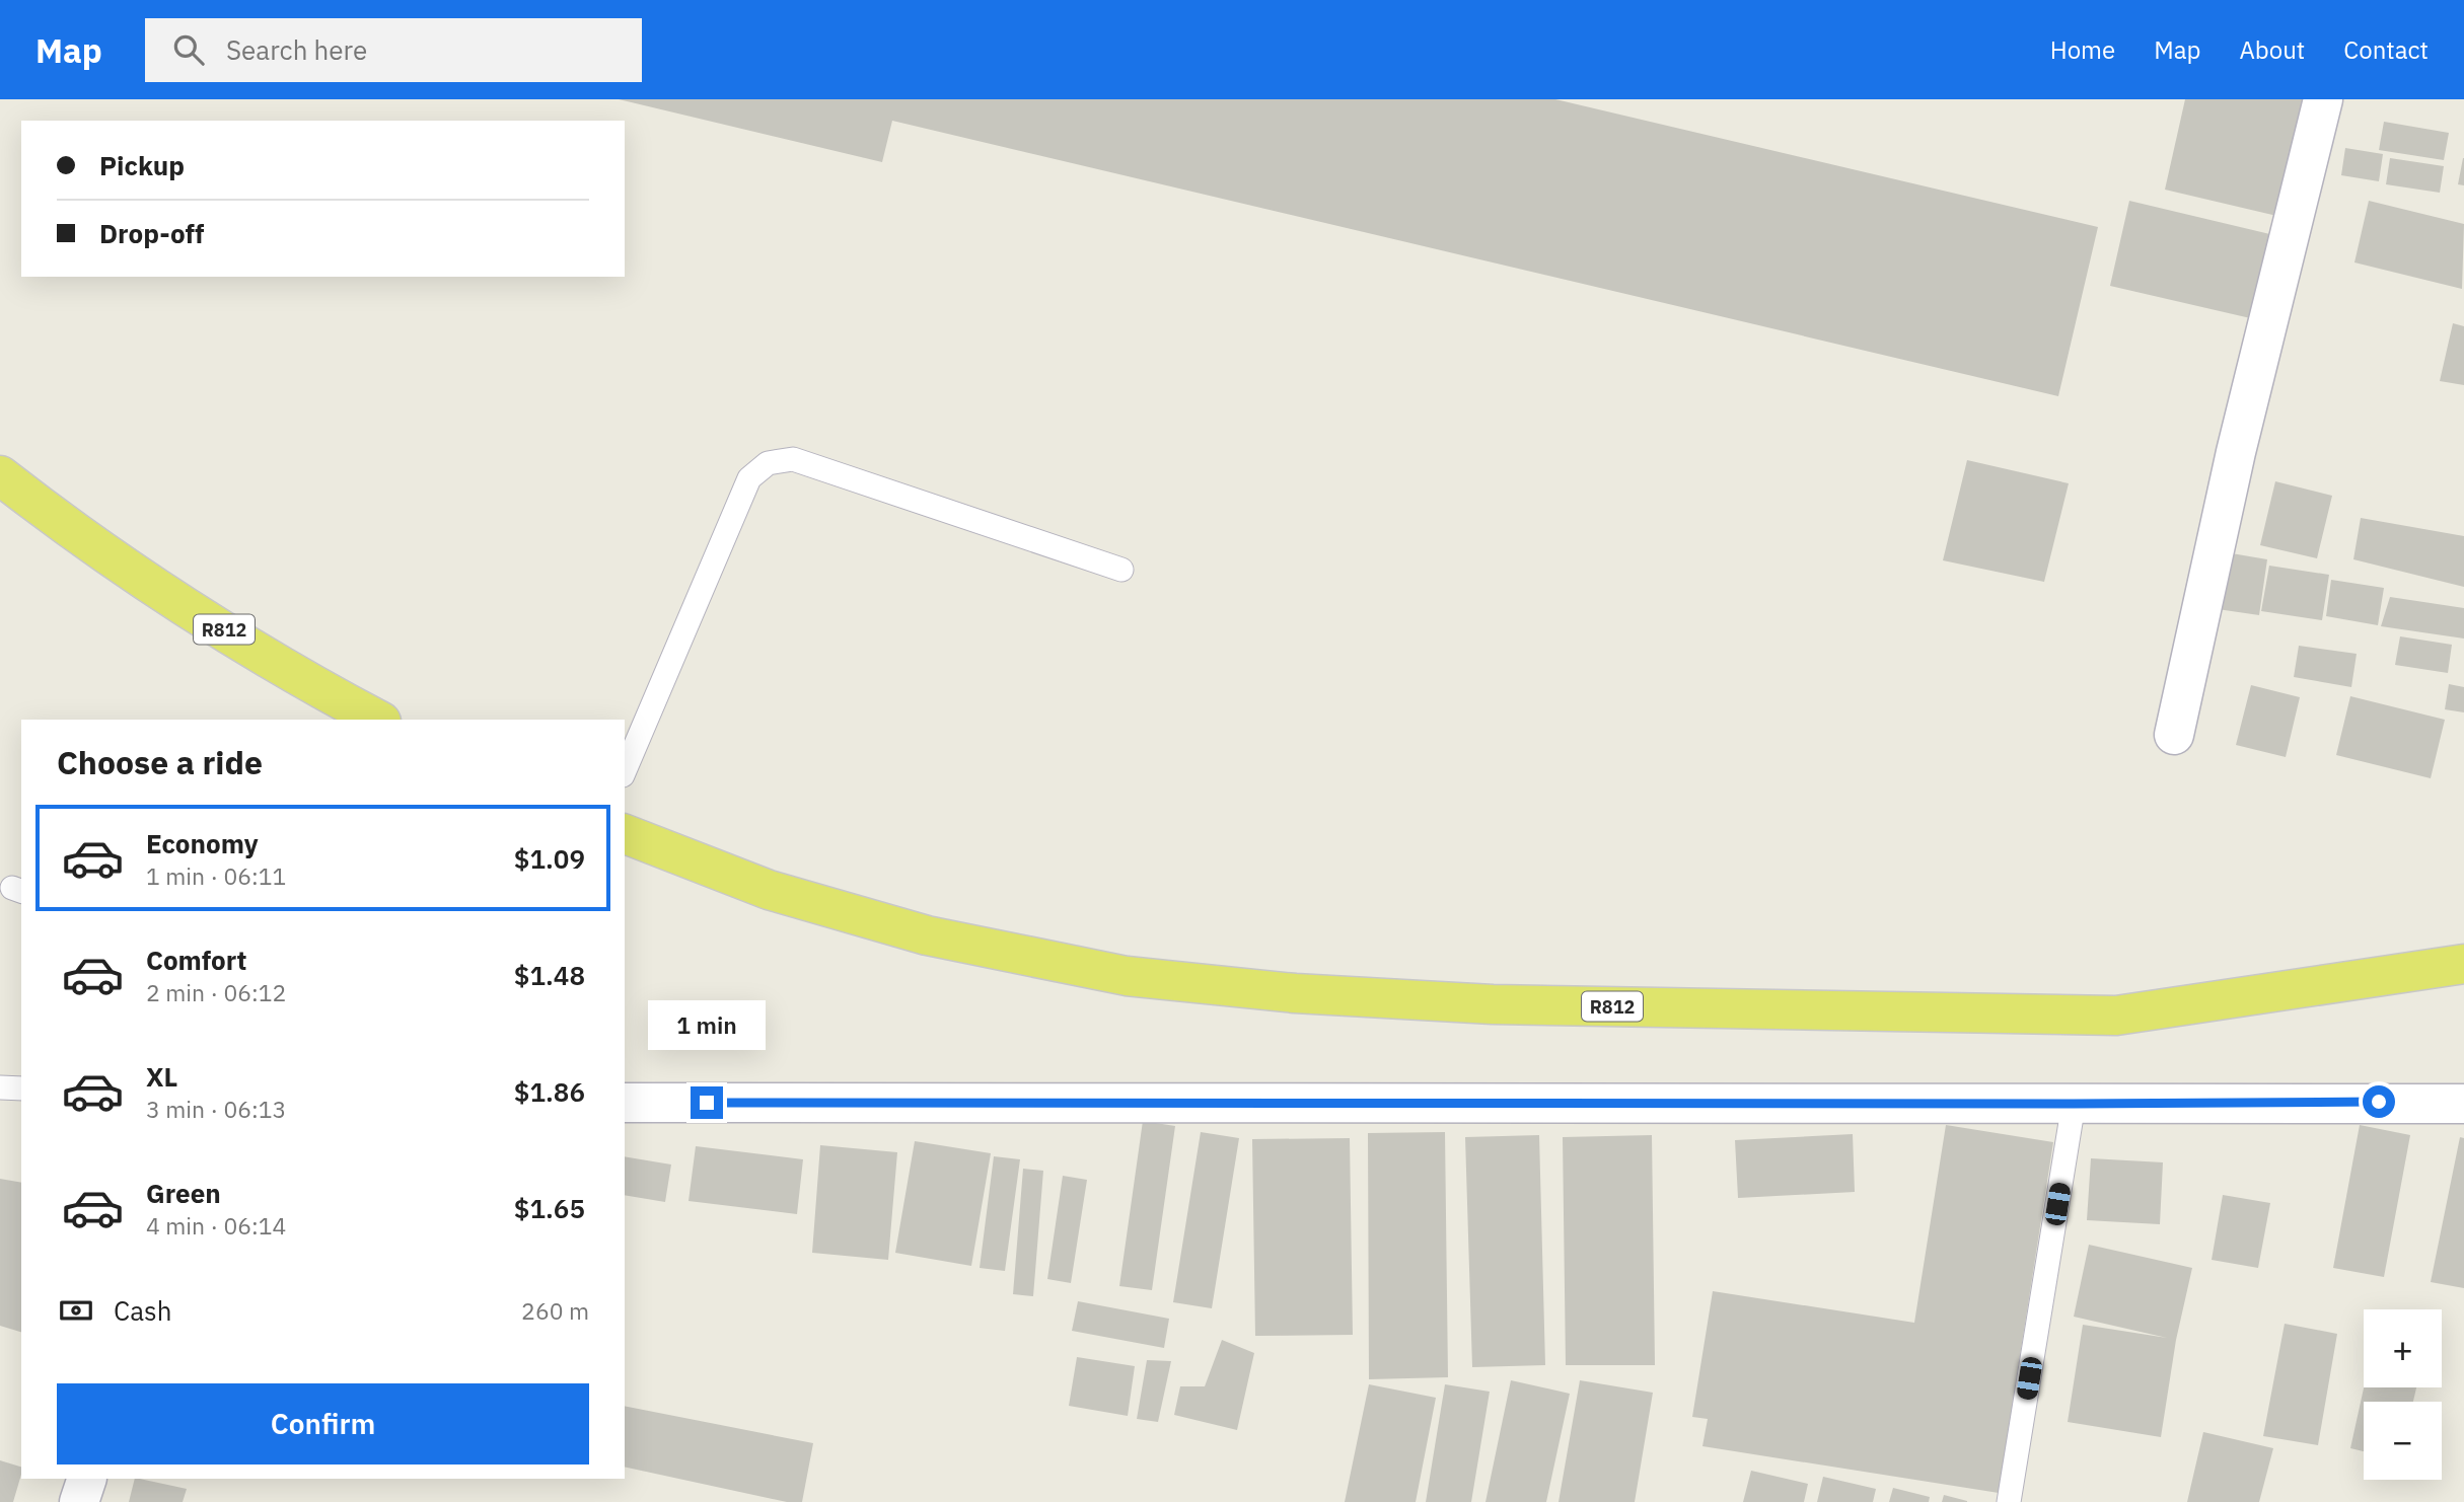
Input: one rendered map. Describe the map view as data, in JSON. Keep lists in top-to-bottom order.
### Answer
{
  "streets": {
    "main road": ["R812"]
  },
  "page": {
    "header": "Map",
    "search": "Search here",
    "nav": [
      "Home",
      "Map",
      "About",
      "Contact"
    ],
    "banner": ["Pickup", "Drop-off"],
    "heading": "Choose a ride",
    "list": [
      {
        "name": "Economy",
        "note": "1 min · 06:11",
        "value": "$1.09"
      },
      {
        "name": "Comfort",
        "note": "2 min · 06:12",
        "value": "$1.48"
      },
      {
        "name": "XL",
        "note": "3 min · 06:13",
        "value": "$1.86"
      },
      {
        "name": "Green",
        "note": "4 min · 06:14",
        "value": "$1.65"
      }
    ],
    "bubble": "1 min",
    "pay": ["Cash", "260 m"],
    "map_buttons": ["+", "−"],
    "buttons": "Confirm"
  }
}
